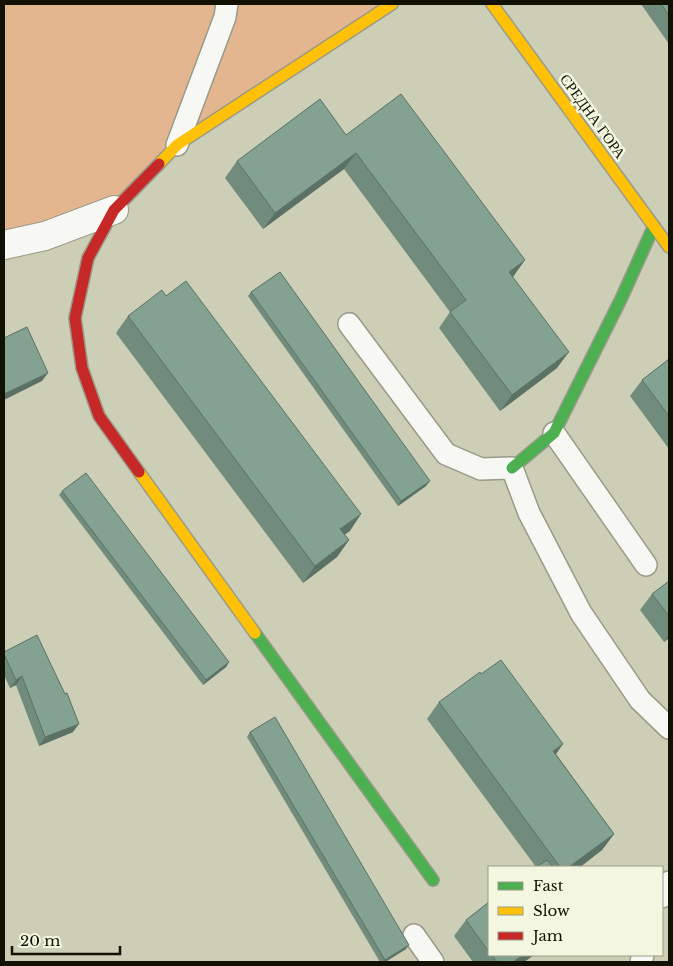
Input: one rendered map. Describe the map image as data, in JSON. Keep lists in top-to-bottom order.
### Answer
{
  "streets": {
    "street": ["СРЕДНА ГОРА"]
  },
  "legend": ["Fast", "Slow", "Jam"],
  "scale_bar": "20 m"
}
